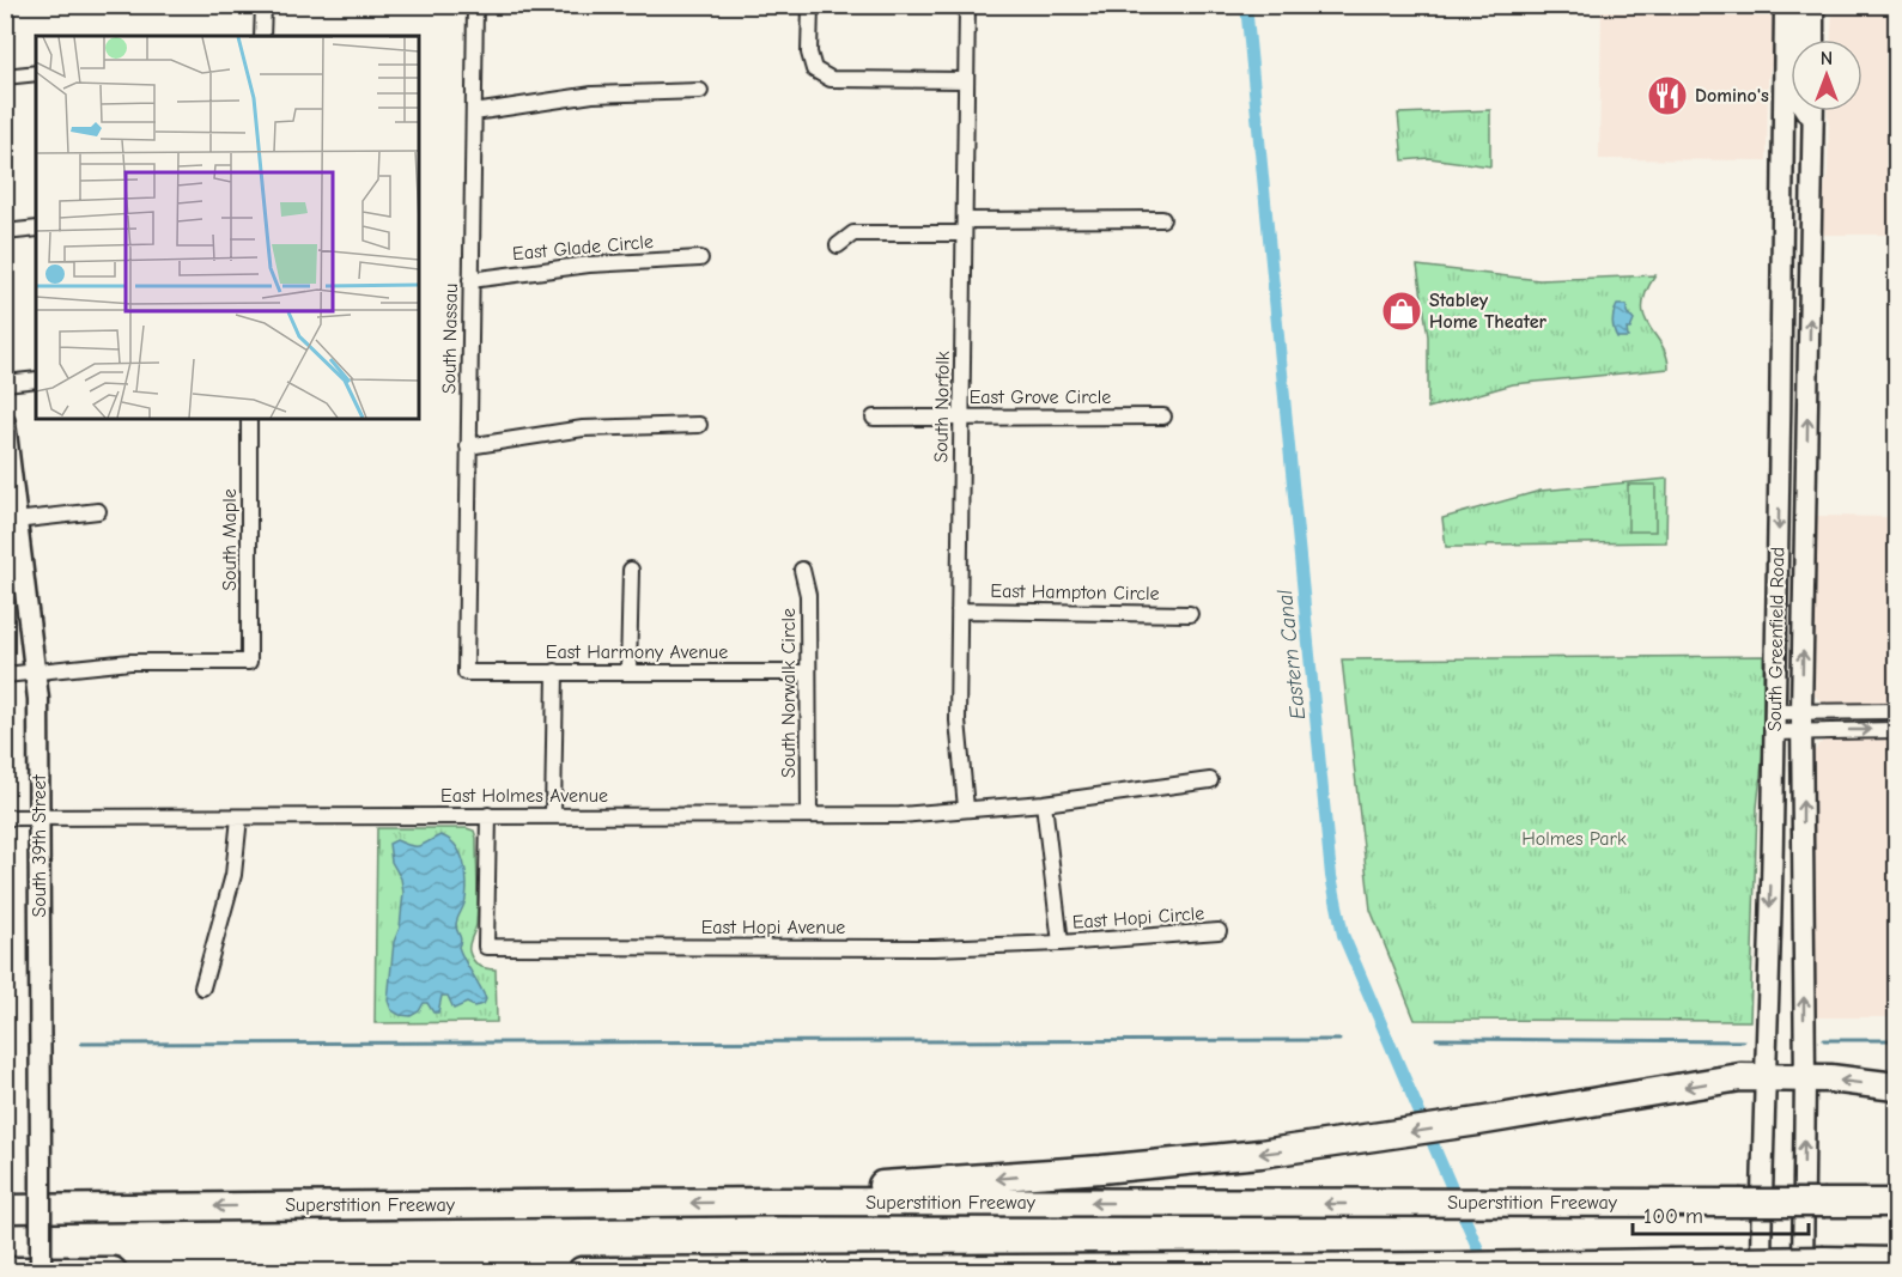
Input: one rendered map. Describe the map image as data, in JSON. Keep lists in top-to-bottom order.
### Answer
{
  "streets": {
    "highway": ["Superstition Freeway"],
    "main road": ["South Greenfield Road", "South 39th Street"],
    "street": [
      "East Glade Circle",
      "South Nassau",
      "East Grove Circle",
      "South Norfolk",
      "South Maple",
      "East Hampton Circle",
      "East Harmony Avenue",
      "South Norwalk Circle",
      "East Holmes Avenue",
      "East Hopi Circle",
      "East Hopi Avenue"
    ]
  },
  "crossings": [
    ["East Glade Circle", "South Nassau"],
    ["South Nassau", "East Harmony Avenue"],
    ["East Grove Circle", "South Norfolk"],
    ["South Norfolk", "East Hampton Circle"],
    ["South Norfolk", "East Holmes Avenue"],
    ["South Maple", "South 39th Street"],
    ["East Harmony Avenue", "South Norwalk Circle"],
    ["South Norwalk Circle", "East Holmes Avenue"],
    ["East Holmes Avenue", "South 39th Street"],
    ["East Holmes Avenue", "East Hopi Avenue"],
    ["East Hopi Circle", "East Hopi Avenue"]
  ],
  "water": ["Eastern Canal"],
  "parks": ["Holmes Park"],
  "places": {
    "restaurant": ["Domino's"],
    "shop": ["Stabley Home Theater"]
  },
  "scale_bar": "100 m",
  "north": "top"
}
